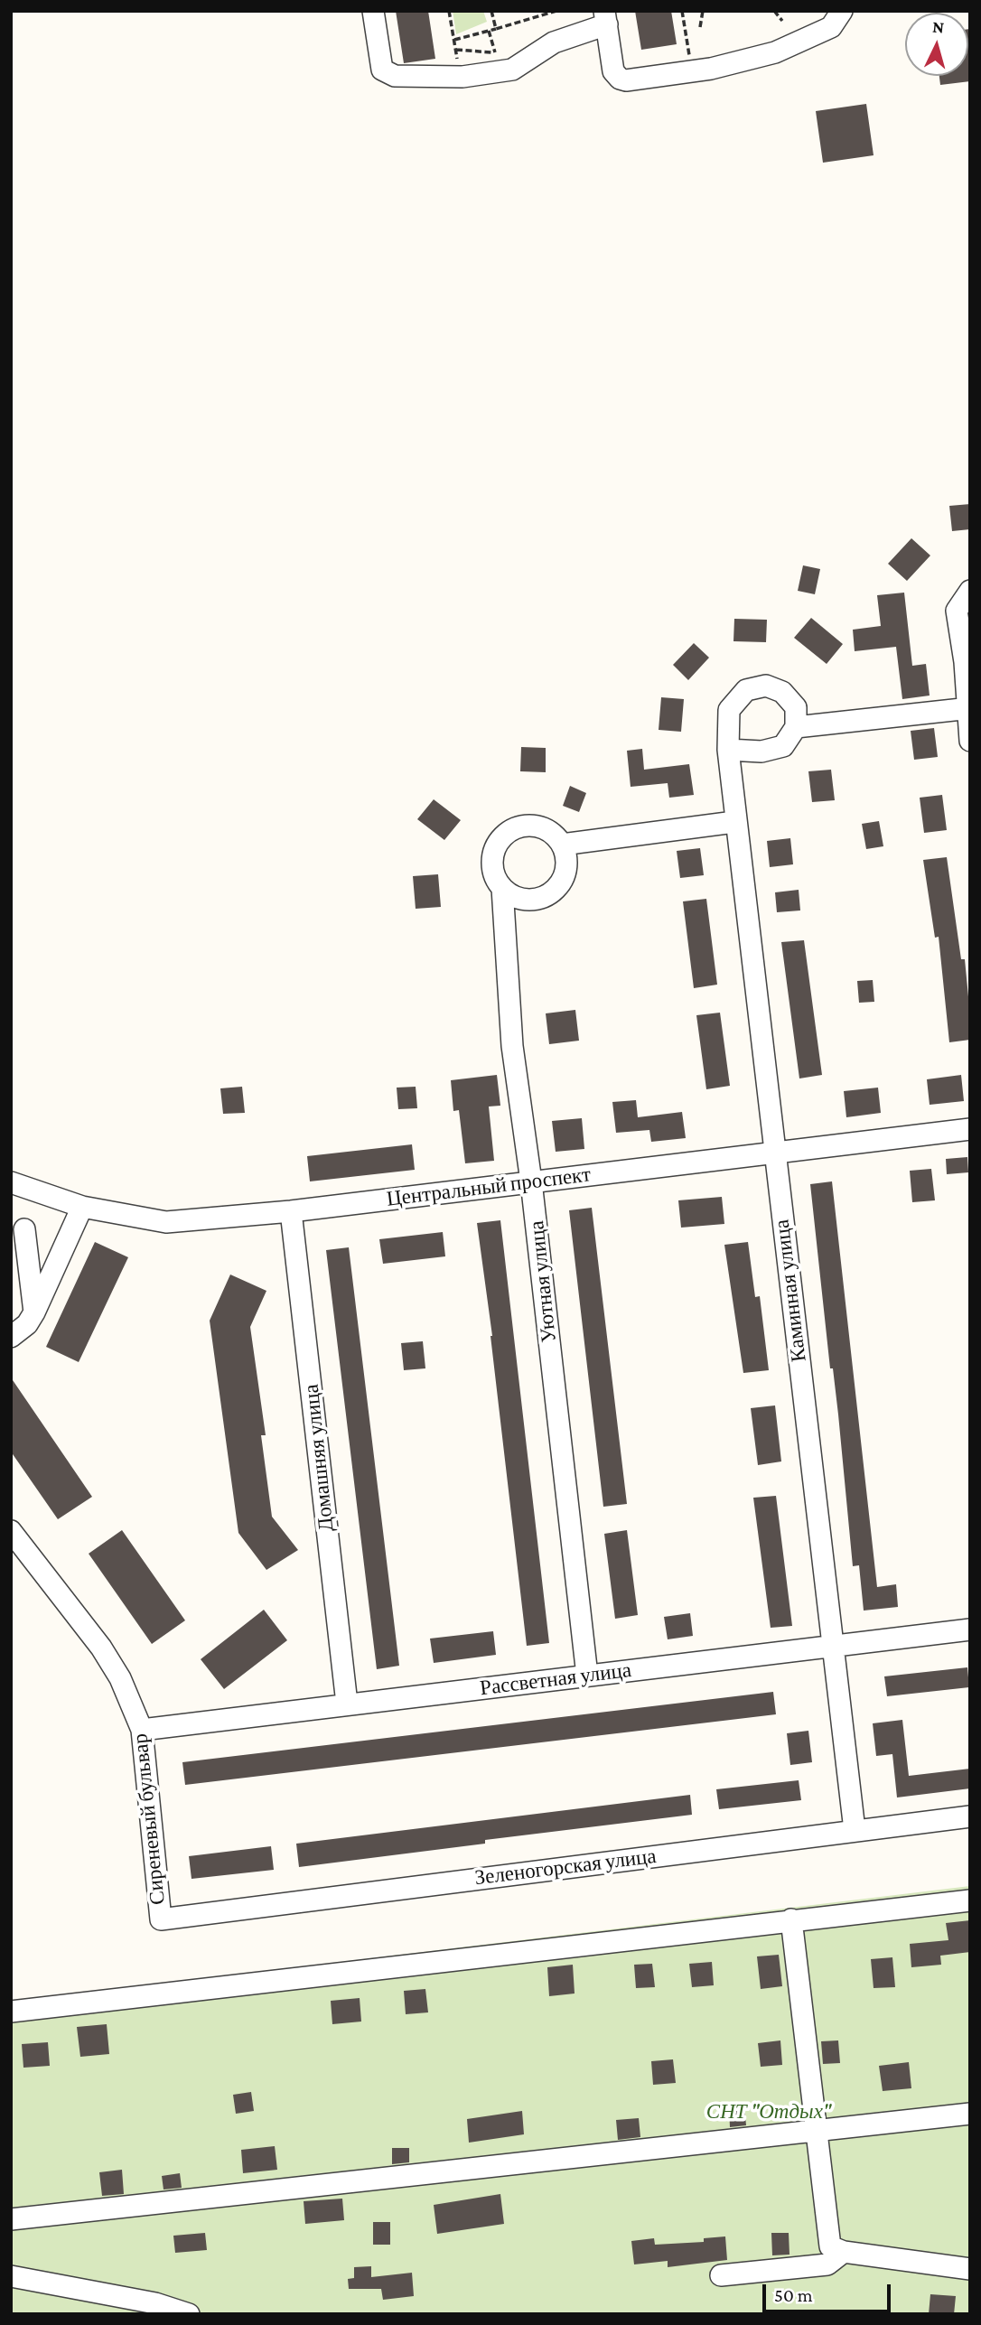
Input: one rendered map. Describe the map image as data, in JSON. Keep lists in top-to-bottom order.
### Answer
{
  "streets": {
    "street": [
      "Центральный проспект",
      "Уютная улица",
      "Каминная улица",
      "Домашняя улица",
      "Рассветная улица",
      "Сиреневый бульвар",
      "Зеленогорская улица"
    ]
  },
  "crossings": [
    ["Центральный проспект", "Уютная улица"],
    ["Центральный проспект", "Каминная улица"],
    ["Центральный проспект", "Домашняя улица"],
    ["Уютная улица", "Рассветная улица"],
    ["Каминная улица", "Рассветная улица"],
    ["Каминная улица", "Зеленогорская улица"],
    ["Домашняя улица", "Рассветная улица"],
    ["Рассветная улица", "Сиреневый бульвар"],
    ["Сиреневый бульвар", "Зеленогорская улица"]
  ],
  "parks": ["СНТ \"Отдых\""],
  "scale_bar": "50 m",
  "north": "top"
}
